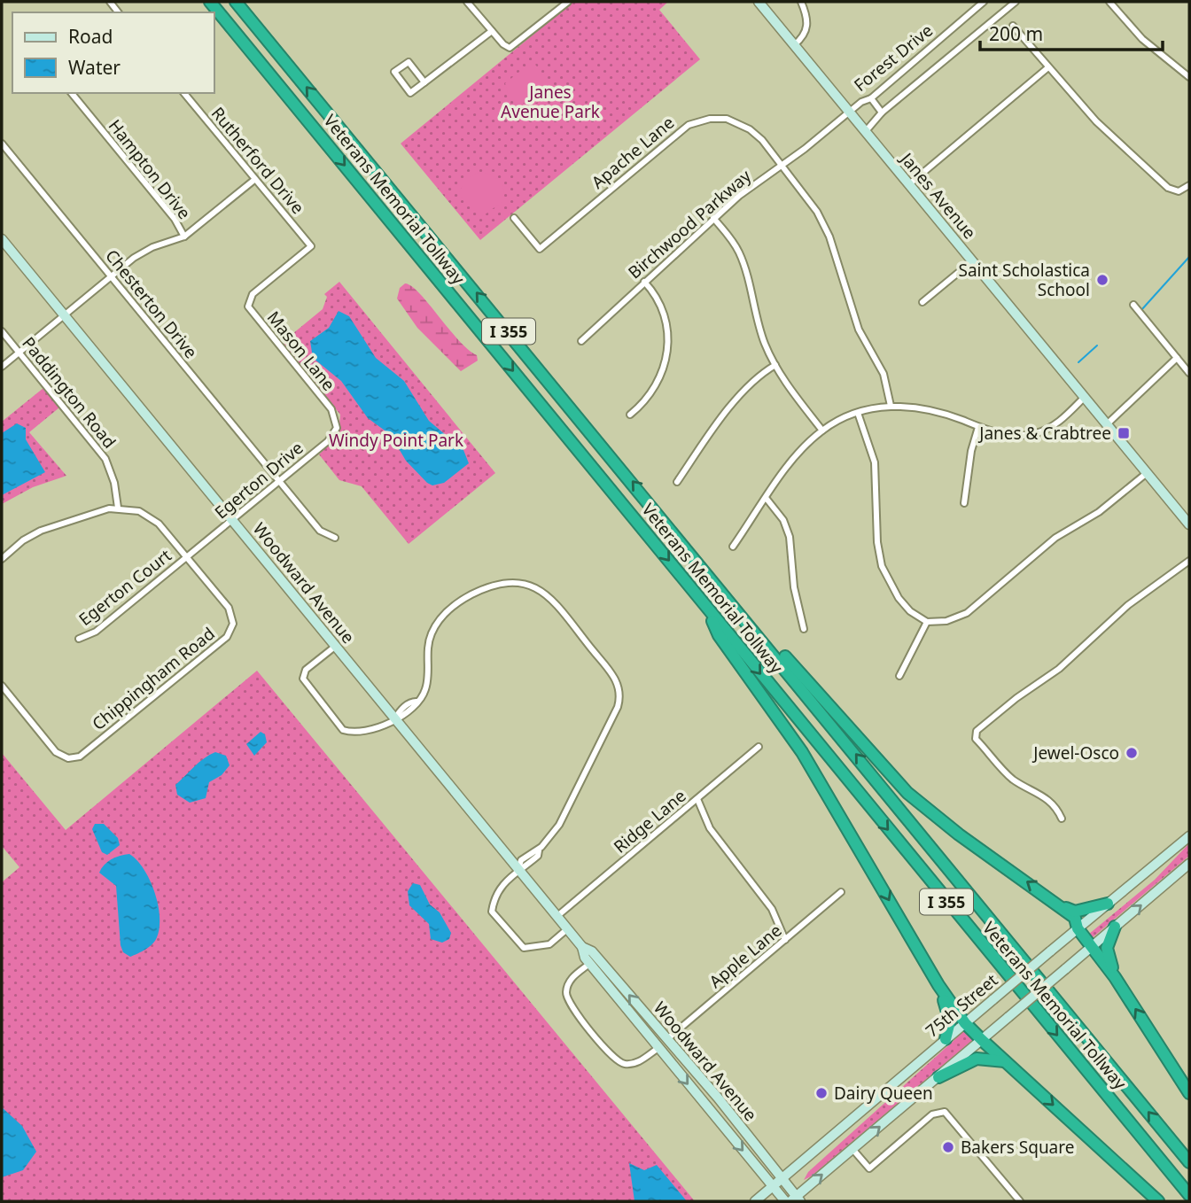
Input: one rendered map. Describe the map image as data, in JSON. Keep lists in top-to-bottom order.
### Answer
{
  "streets": {
    "highway": ["Veterans Memorial Tollway", "I 355"],
    "main road": ["Janes Avenue", "Woodward Avenue", "75th Street"],
    "street": [
      "Forest Drive",
      "Apache Lane",
      "Rutherford Drive",
      "Hampton Drive",
      "Birchwood Parkway",
      "Chesterton Drive",
      "Mason Lane",
      "Paddington Road",
      "Egerton Drive",
      "Egerton Court",
      "Chippingham Road",
      "Ridge Lane",
      "Apple Lane"
    ]
  },
  "crossings": [
    ["Forest Drive", "Janes Avenue"],
    ["Forest Drive", "Birchwood Parkway"],
    ["Apache Lane", "Birchwood Parkway"],
    ["Rutherford Drive", "Mason Lane"],
    ["Janes Avenue", "Birchwood Parkway"],
    ["Chesterton Drive", "Egerton Drive"],
    ["Mason Lane", "Egerton Drive"],
    ["Egerton Drive", "Woodward Avenue"],
    ["Egerton Drive", "Egerton Court"],
    ["Egerton Drive", "Chippingham Road"],
    ["Woodward Avenue", "Ridge Lane"],
    ["Woodward Avenue", "Apple Lane"],
    ["Woodward Avenue", "75th Street"],
    ["Egerton Court", "Chippingham Road"]
  ],
  "parks": ["Janes Avenue Park", "Windy Point Park"],
  "places": {
    "other": [
      "Saint Scholastica School",
      "Jewel-Osco",
      "Dairy Queen",
      "Bakers Square"
    ],
    "transit": ["Janes & Crabtree"]
  },
  "legend": ["Road", "Water"],
  "scale_bar": "200 m"
}
